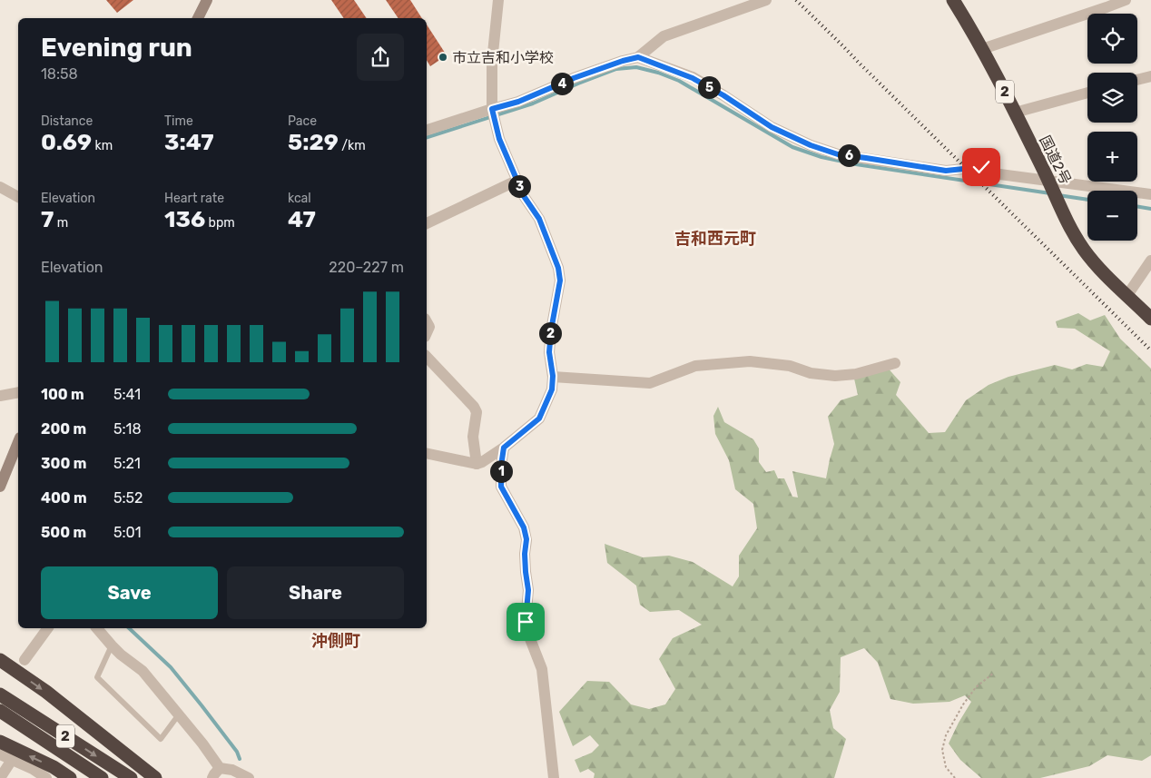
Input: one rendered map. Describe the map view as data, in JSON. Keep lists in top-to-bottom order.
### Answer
{
  "streets": {
    "highway": ["2", "国道2号"]
  },
  "districts": ["吉和西元町", "沖側町"],
  "places": ["市立吉和小学校"],
  "page": {
    "map_buttons": ["+", "−"],
    "heading": ["Evening run", "18:58"],
    "pins": [
      "4",
      "5",
      "6",
      "3",
      "2",
      "1"
    ],
    "stats": [
      ["Distance", "0.69 km"],
      ["Time", "3:47"],
      ["Pace", "5:29 /km"],
      ["Elevation", "7 m"],
      ["Heart rate", "136 bpm"],
      ["kcal", "47"]
    ],
    "chart": ["Elevation", "220–227 m"],
    "list": [
      {
        "name": "100 m",
        "note": "5:41"
      },
      {
        "name": "200 m",
        "note": "5:18"
      },
      {
        "name": "300 m",
        "note": "5:21"
      },
      {
        "name": "400 m",
        "note": "5:52"
      },
      {
        "name": "500 m",
        "note": "5:01"
      }
    ],
    "buttons": ["Save", "Share"]
  }
}
